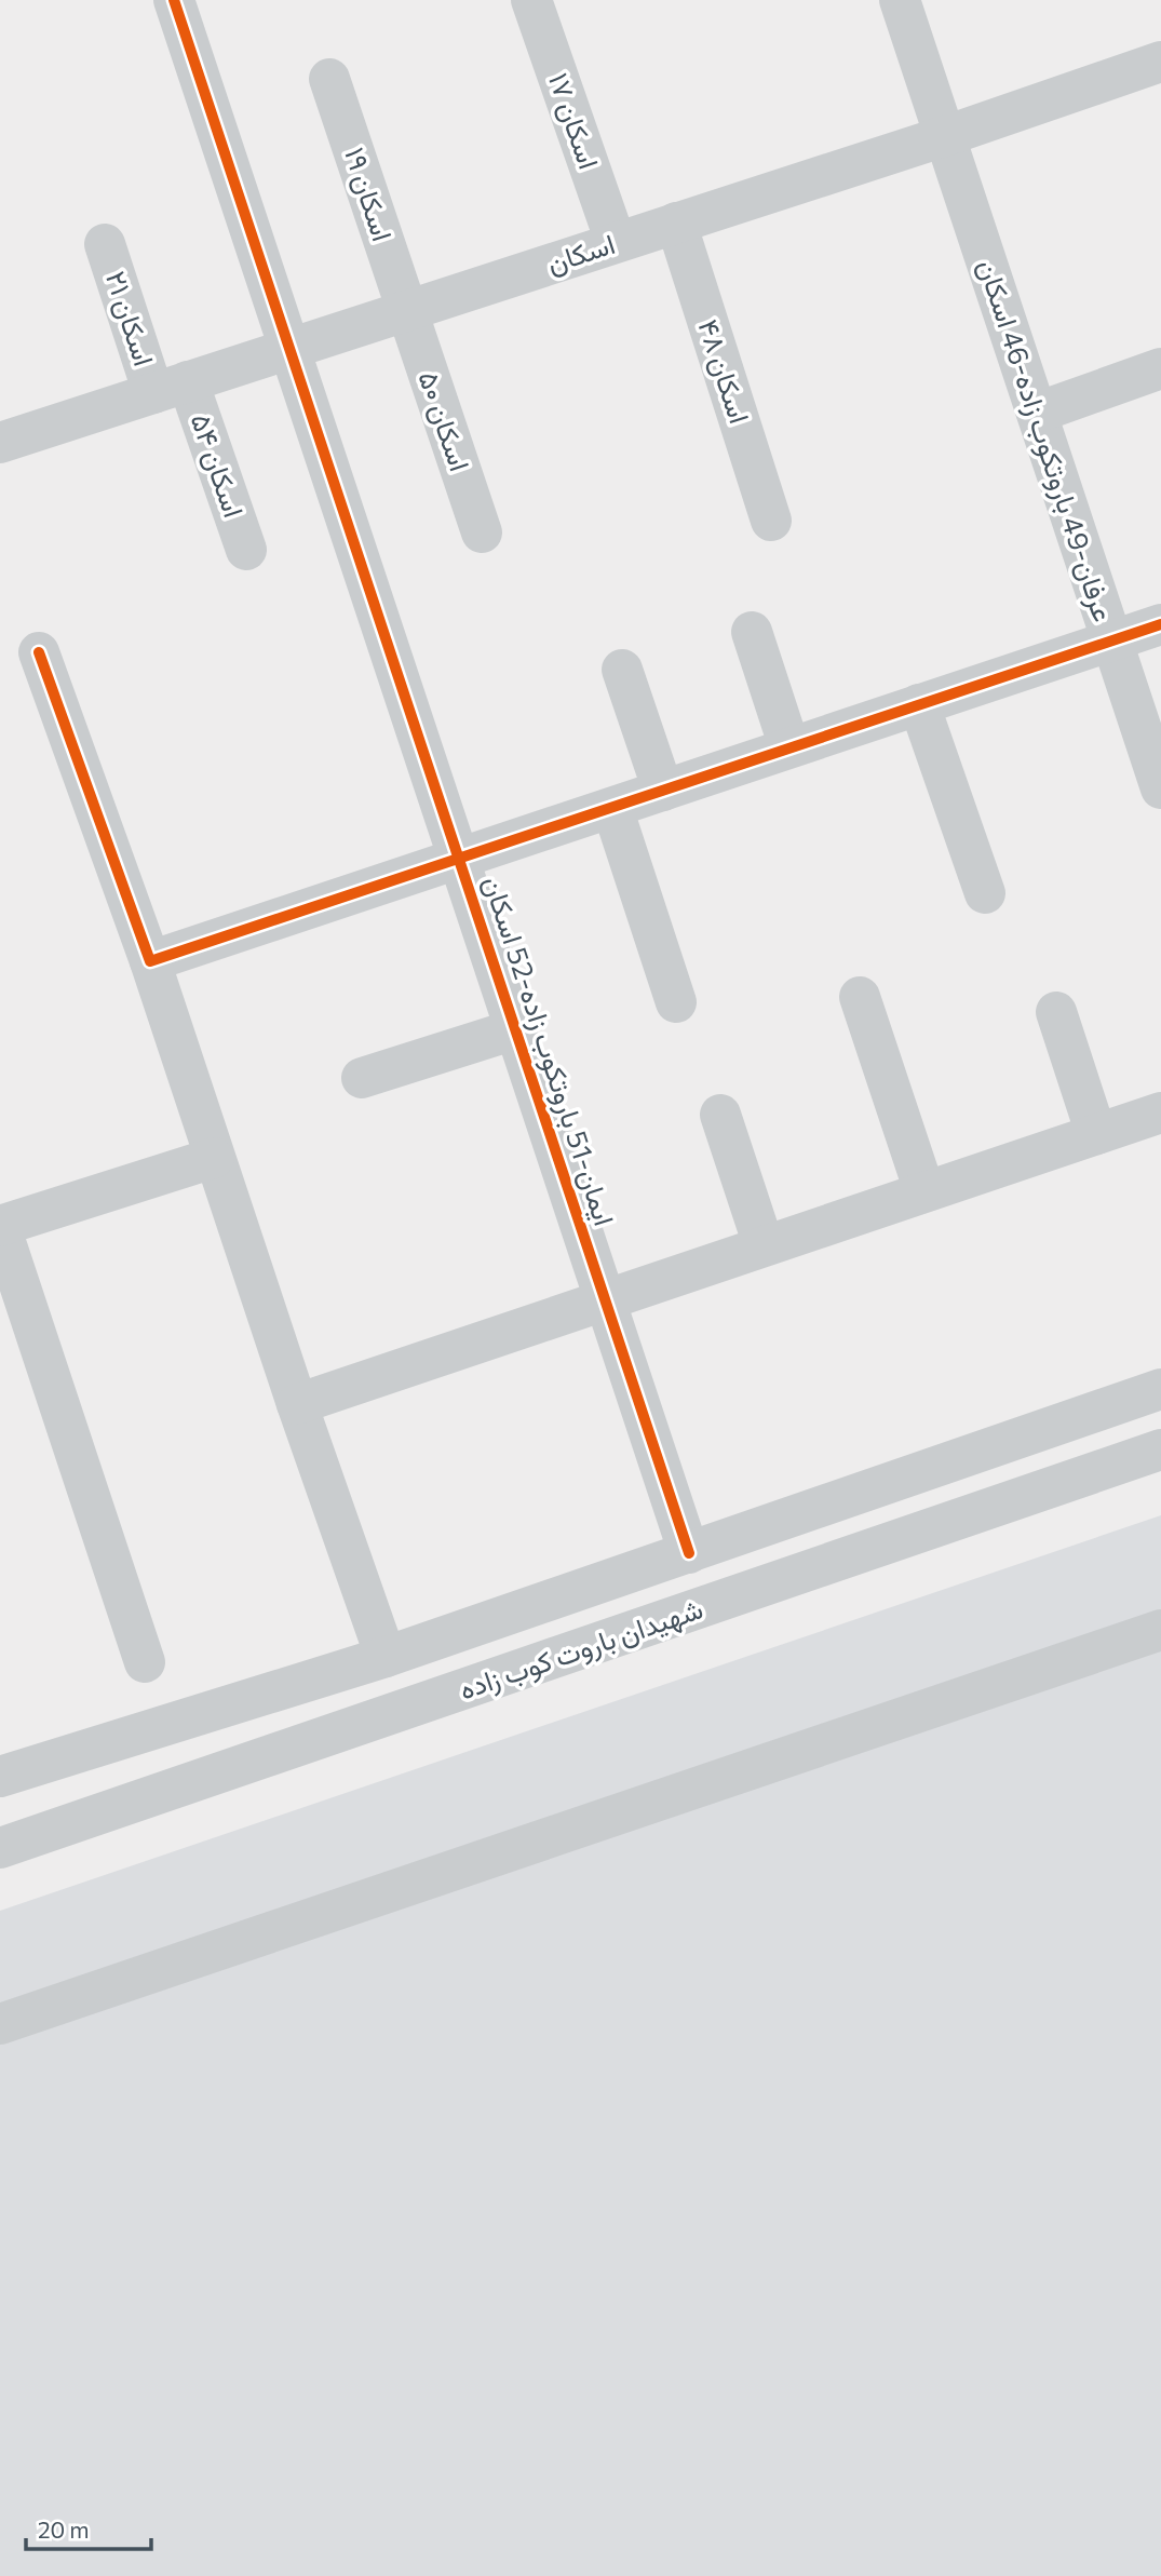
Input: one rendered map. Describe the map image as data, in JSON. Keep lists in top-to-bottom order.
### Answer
{
  "streets": {
    "street": [
      "اسکان ۱۷",
      "اسکان ۱۹",
      "اسکان",
      "اسکان ۲۱",
      "اسکان ۴۸",
      "اسکان ۵۰",
      "عرفان-49 باروتکوب زاده-46 اسکان",
      "اسکان ۵۴",
      "ایمان-51 باروتکوب زاده-52 اسکان",
      "شهیدان باروت کوب زاده"
    ]
  },
  "crossings": [
    ["اسکان ۱۷", "اسکان"],
    ["اسکان ۱۹", "اسکان"],
    ["اسکان ۱۹", "اسکان ۵۰"],
    ["اسکان", "اسکان ۲۱"],
    ["اسکان", "اسکان ۴۸"],
    ["اسکان", "اسکان ۵۰"],
    ["اسکان", "عرفان-49 باروتکوب زاده-46 اسکان"],
    ["اسکان", "اسکان ۵۴"],
    ["اسکان", "ایمان-51 باروتکوب زاده-52 اسکان"],
    ["اسکان ۲۱", "اسکان ۵۴"],
    ["ایمان-51 باروتکوب زاده-52 اسکان", "شهیدان باروت کوب زاده"]
  ],
  "scale_bar": "20 m"
}
